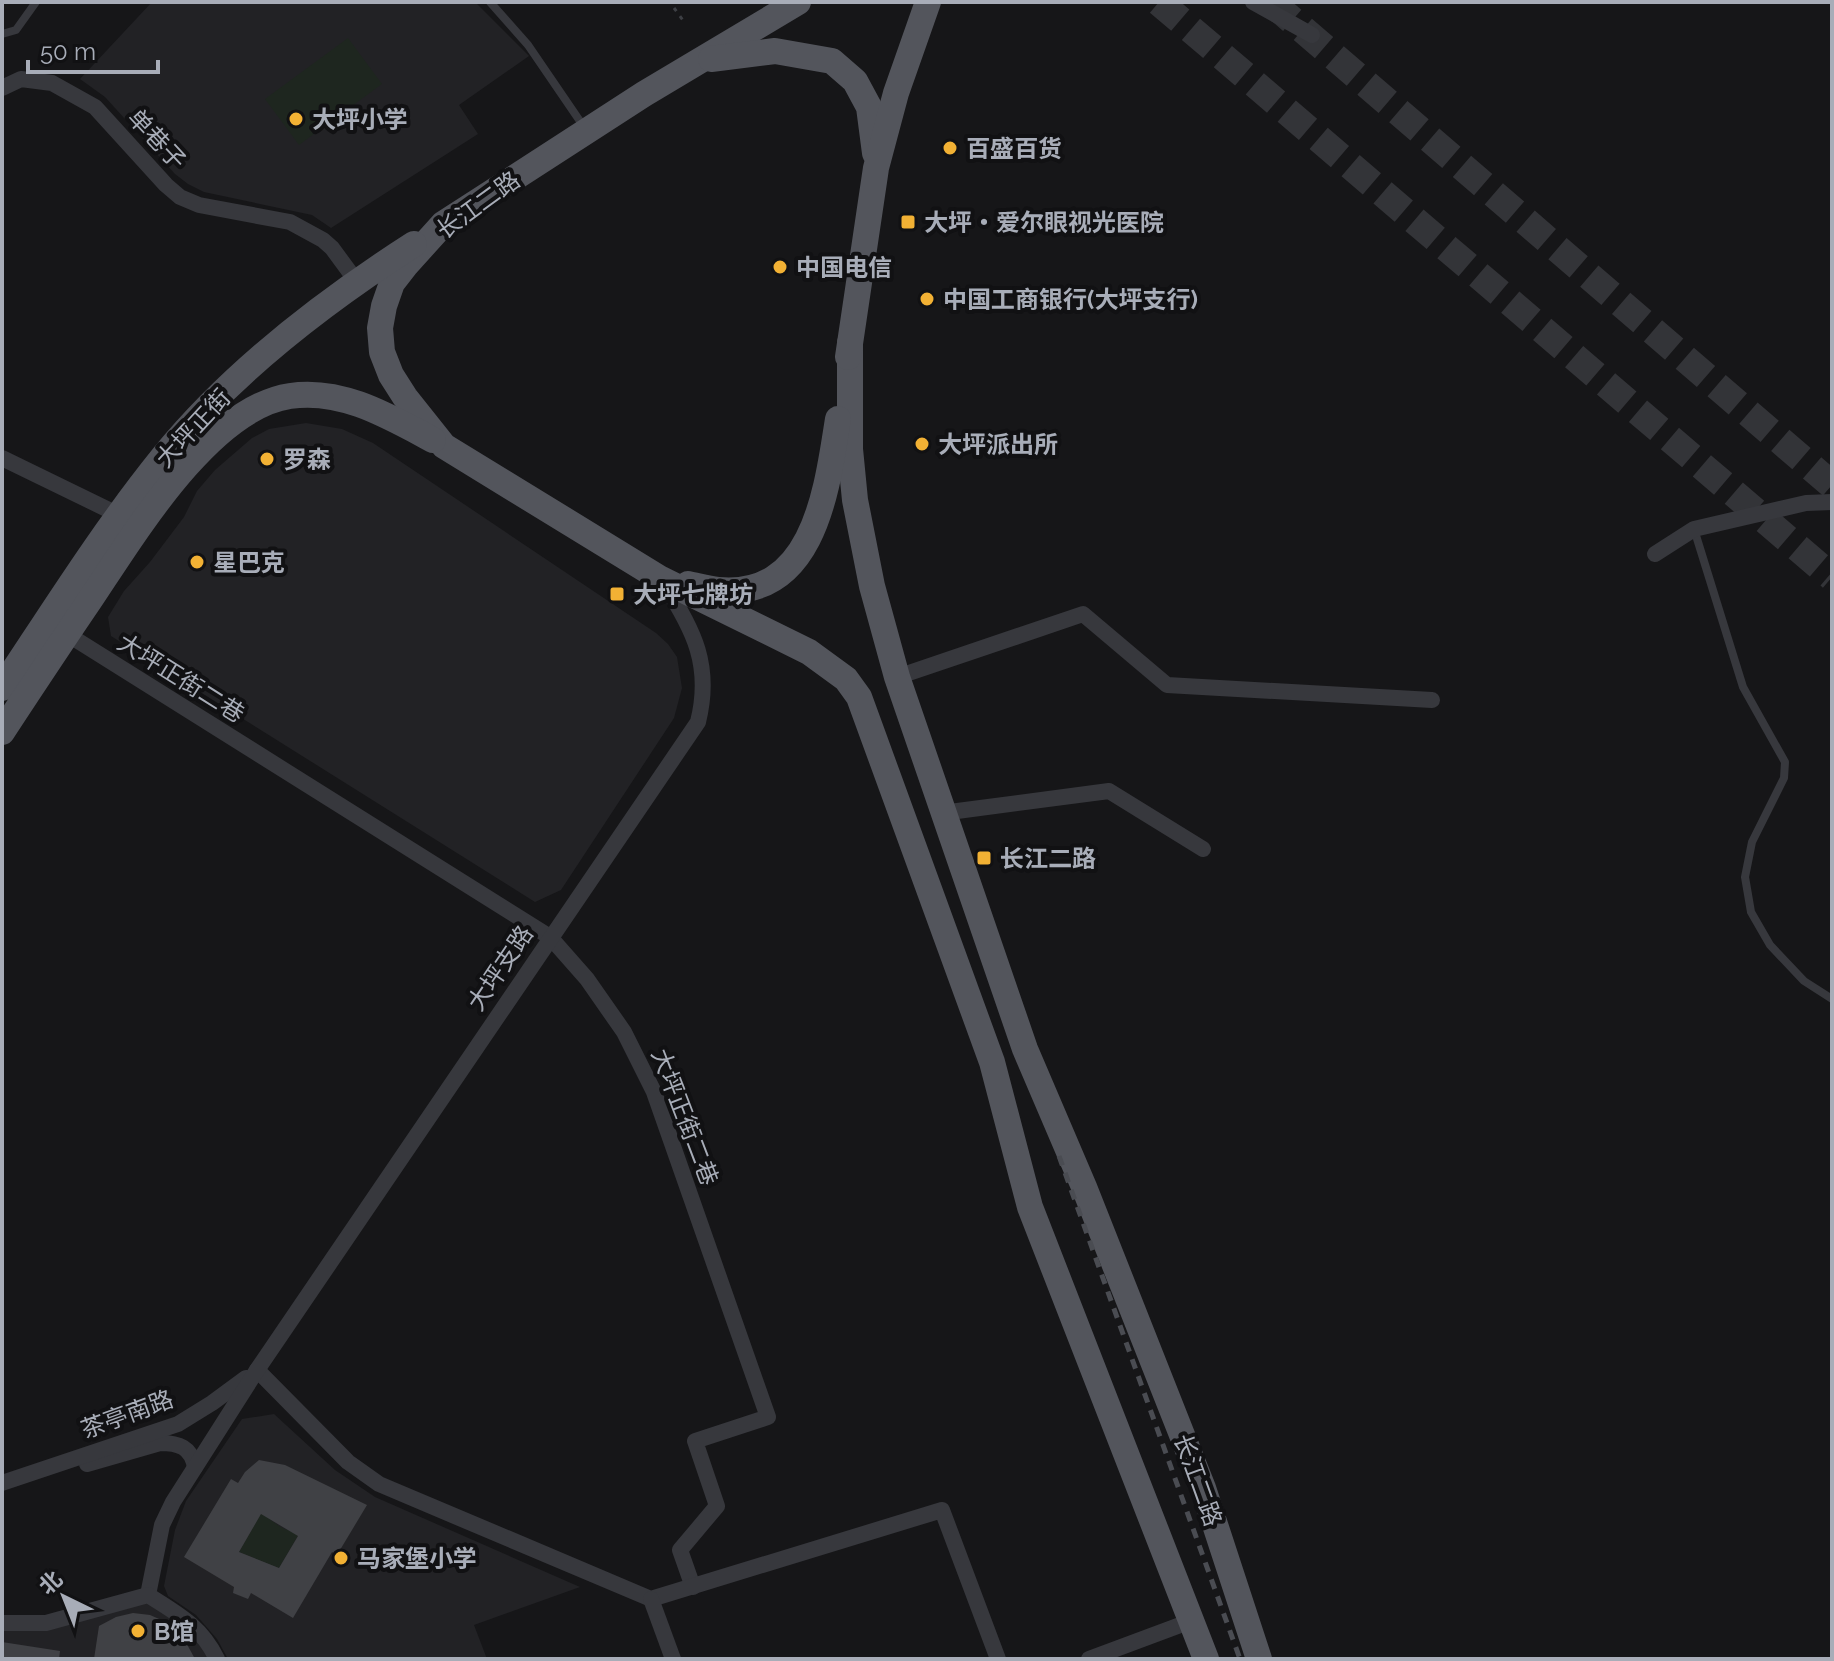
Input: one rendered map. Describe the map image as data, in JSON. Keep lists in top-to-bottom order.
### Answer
{
  "streets": {
    "main road": ["长江二路", "大坪正街"],
    "street": [
      "单巷子",
      "大坪正街二巷",
      "大坪支路",
      "茶亭南路"
    ]
  },
  "crossings": [
    ["单巷子", "大坪正街"],
    ["长江二路", "大坪正街"],
    ["长江二路", "大坪支路"],
    ["大坪正街", "大坪正街二巷"],
    ["大坪正街二巷", "大坪支路"],
    ["大坪支路", "茶亭南路"]
  ],
  "places": {
    "other": [
      "大坪小学",
      "百盛百货",
      "中国电信",
      "中国工商银行(大坪支行)",
      "大坪派出所",
      "罗森",
      "星巴克",
      "马家堡小学",
      "B馆"
    ],
    "transit": ["大坪‧爱尔眼视光医院", "大坪七牌坊", "长江二路"]
  },
  "scale_bar": "50 m",
  "north": "top left"
}
